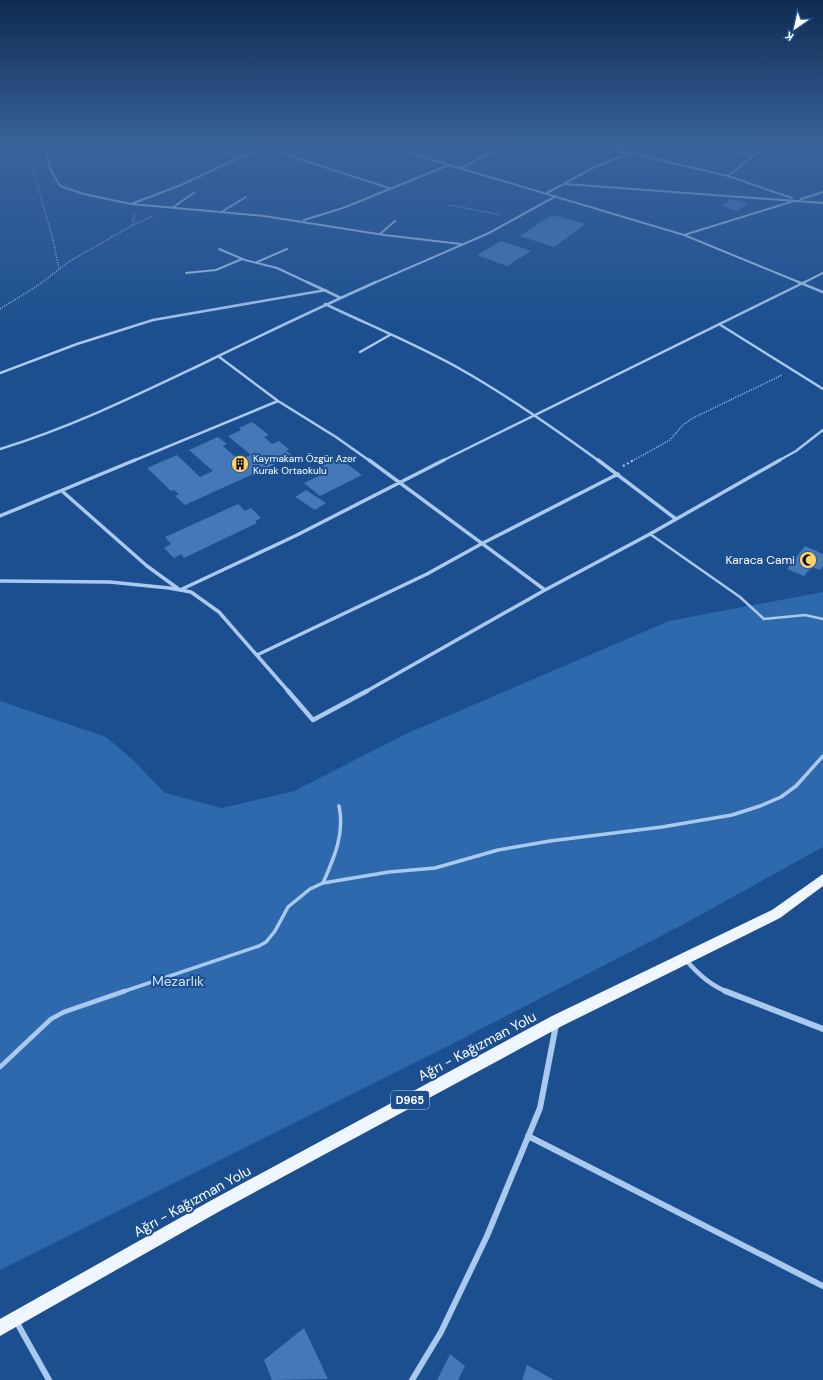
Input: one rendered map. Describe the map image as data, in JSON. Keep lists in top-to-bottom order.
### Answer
{
  "streets": {
    "main road": ["Ağrı - Kağızman Yolu", "D965"]
  },
  "parks": ["Mezarlık"],
  "places": {
    "building": ["Kaymakam Özgür Azer Kurak Ortaokulu"],
    "mosque": ["Karaca Cami"]
  },
  "north": "bottom left"
}
